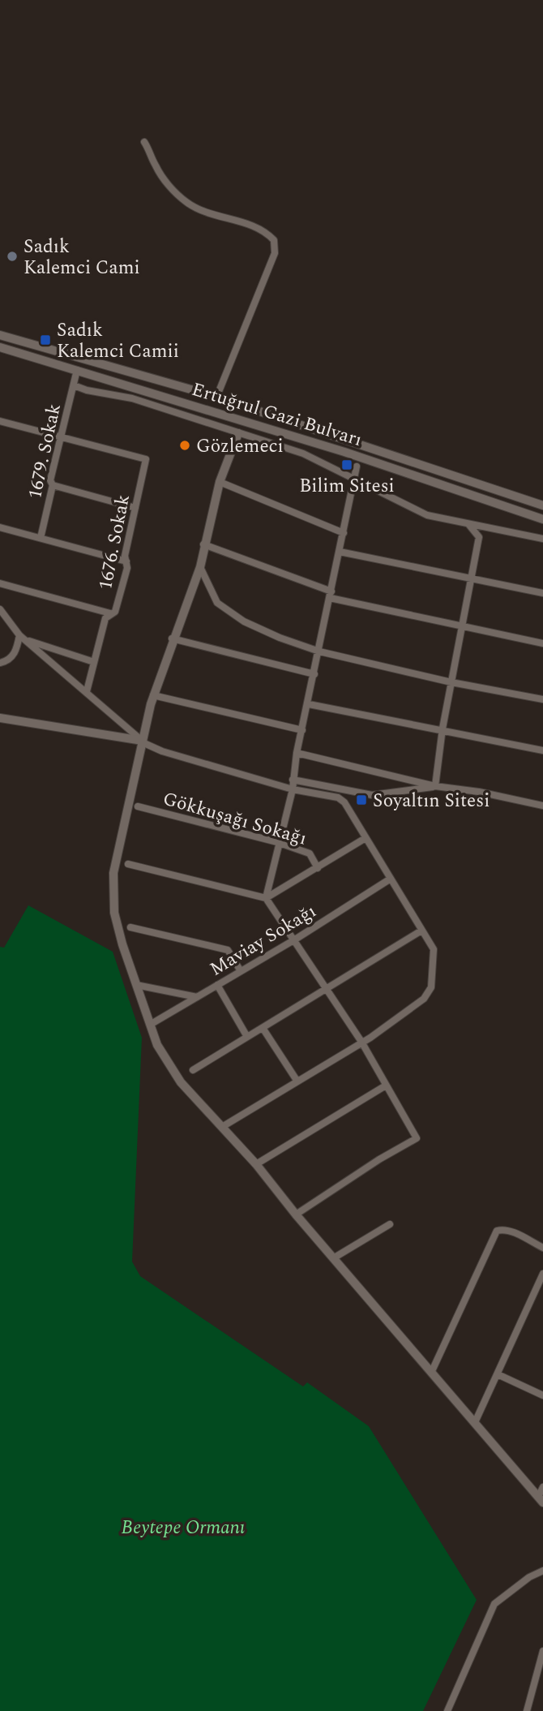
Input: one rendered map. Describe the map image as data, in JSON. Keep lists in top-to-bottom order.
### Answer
{
  "streets": {
    "street": [
      "Ertuğrul Gazi Bulvarı",
      "1679. Sokak",
      "1676. Sokak",
      "Gökkuşağı Sokağı",
      "Maviay Sokağı"
    ]
  },
  "crossings": [
    ["Ertuğrul Gazi Bulvarı", "1679. Sokak"],
    ["1679. Sokak", "1676. Sokak"]
  ],
  "parks": ["Beytepe Ormanı"],
  "places": {
    "other": ["Sadık Kalemci Cami", "Gözlemeci"],
    "transit": ["Sadık Kalemci Camii", "Bilim Sitesi", "Soyaltın Sitesi"]
  }
}
